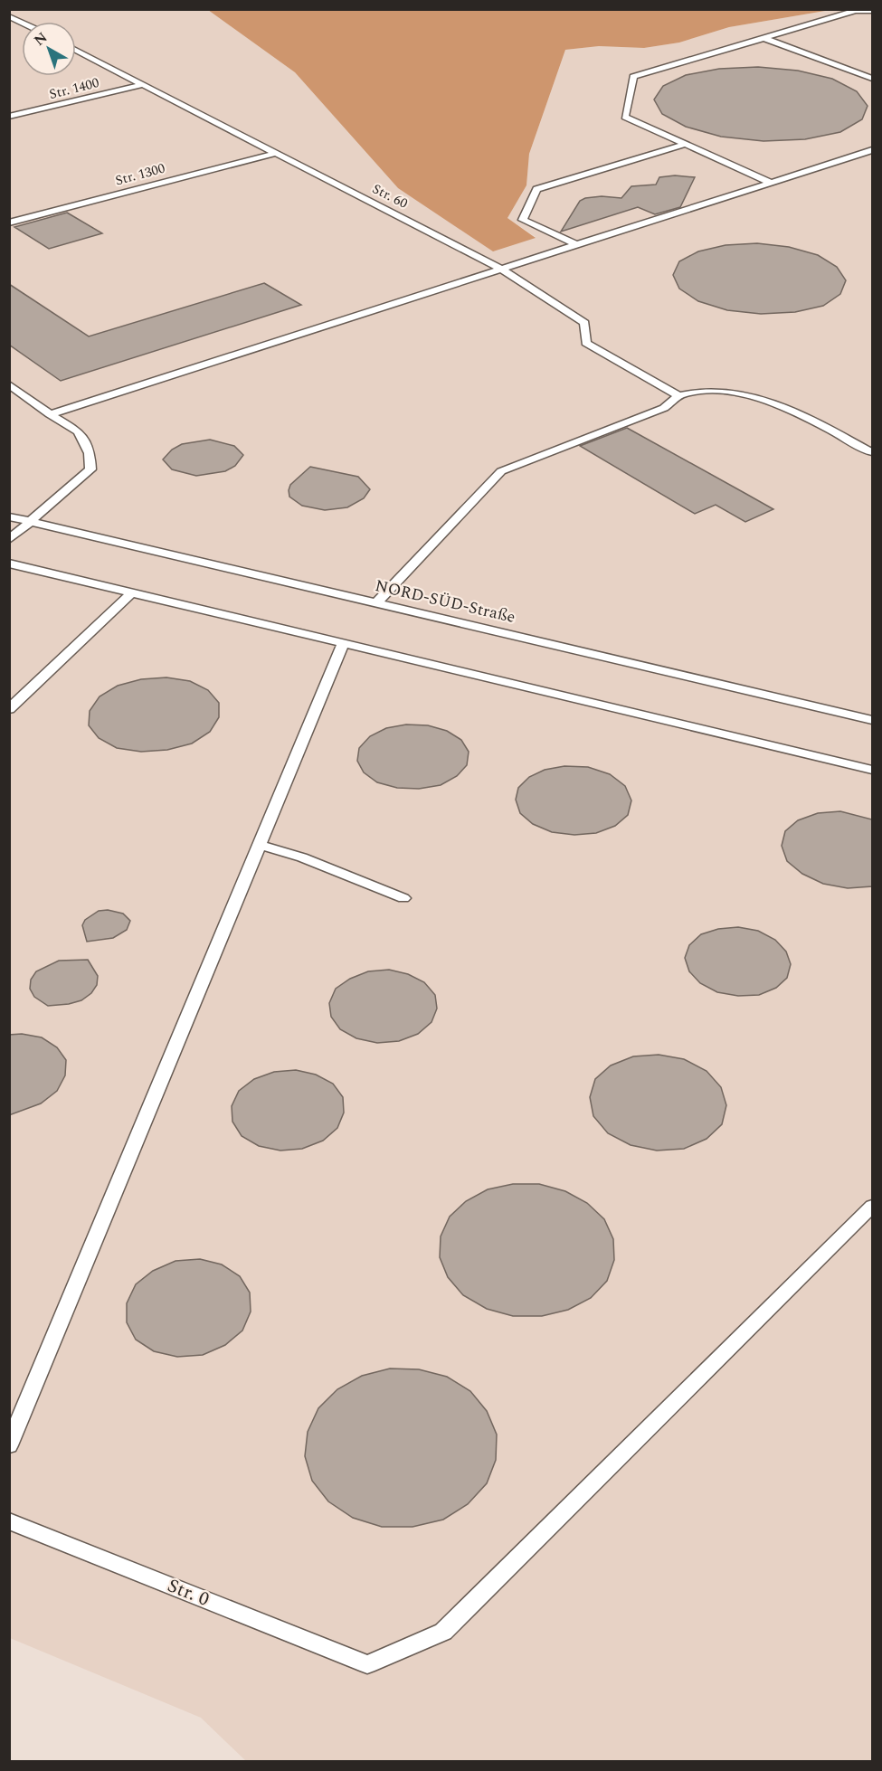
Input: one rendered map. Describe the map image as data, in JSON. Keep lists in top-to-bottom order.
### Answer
{
  "streets": {
    "lane": [
      "Str. 1400",
      "Str. 1300",
      "Str. 60",
      "NORD-SÜD-Straße",
      "Str. 0"
    ]
  },
  "crossings": [
    ["Str. 1400", "Str. 60"],
    ["Str. 1300", "Str. 60"]
  ],
  "north": "top left"
}
